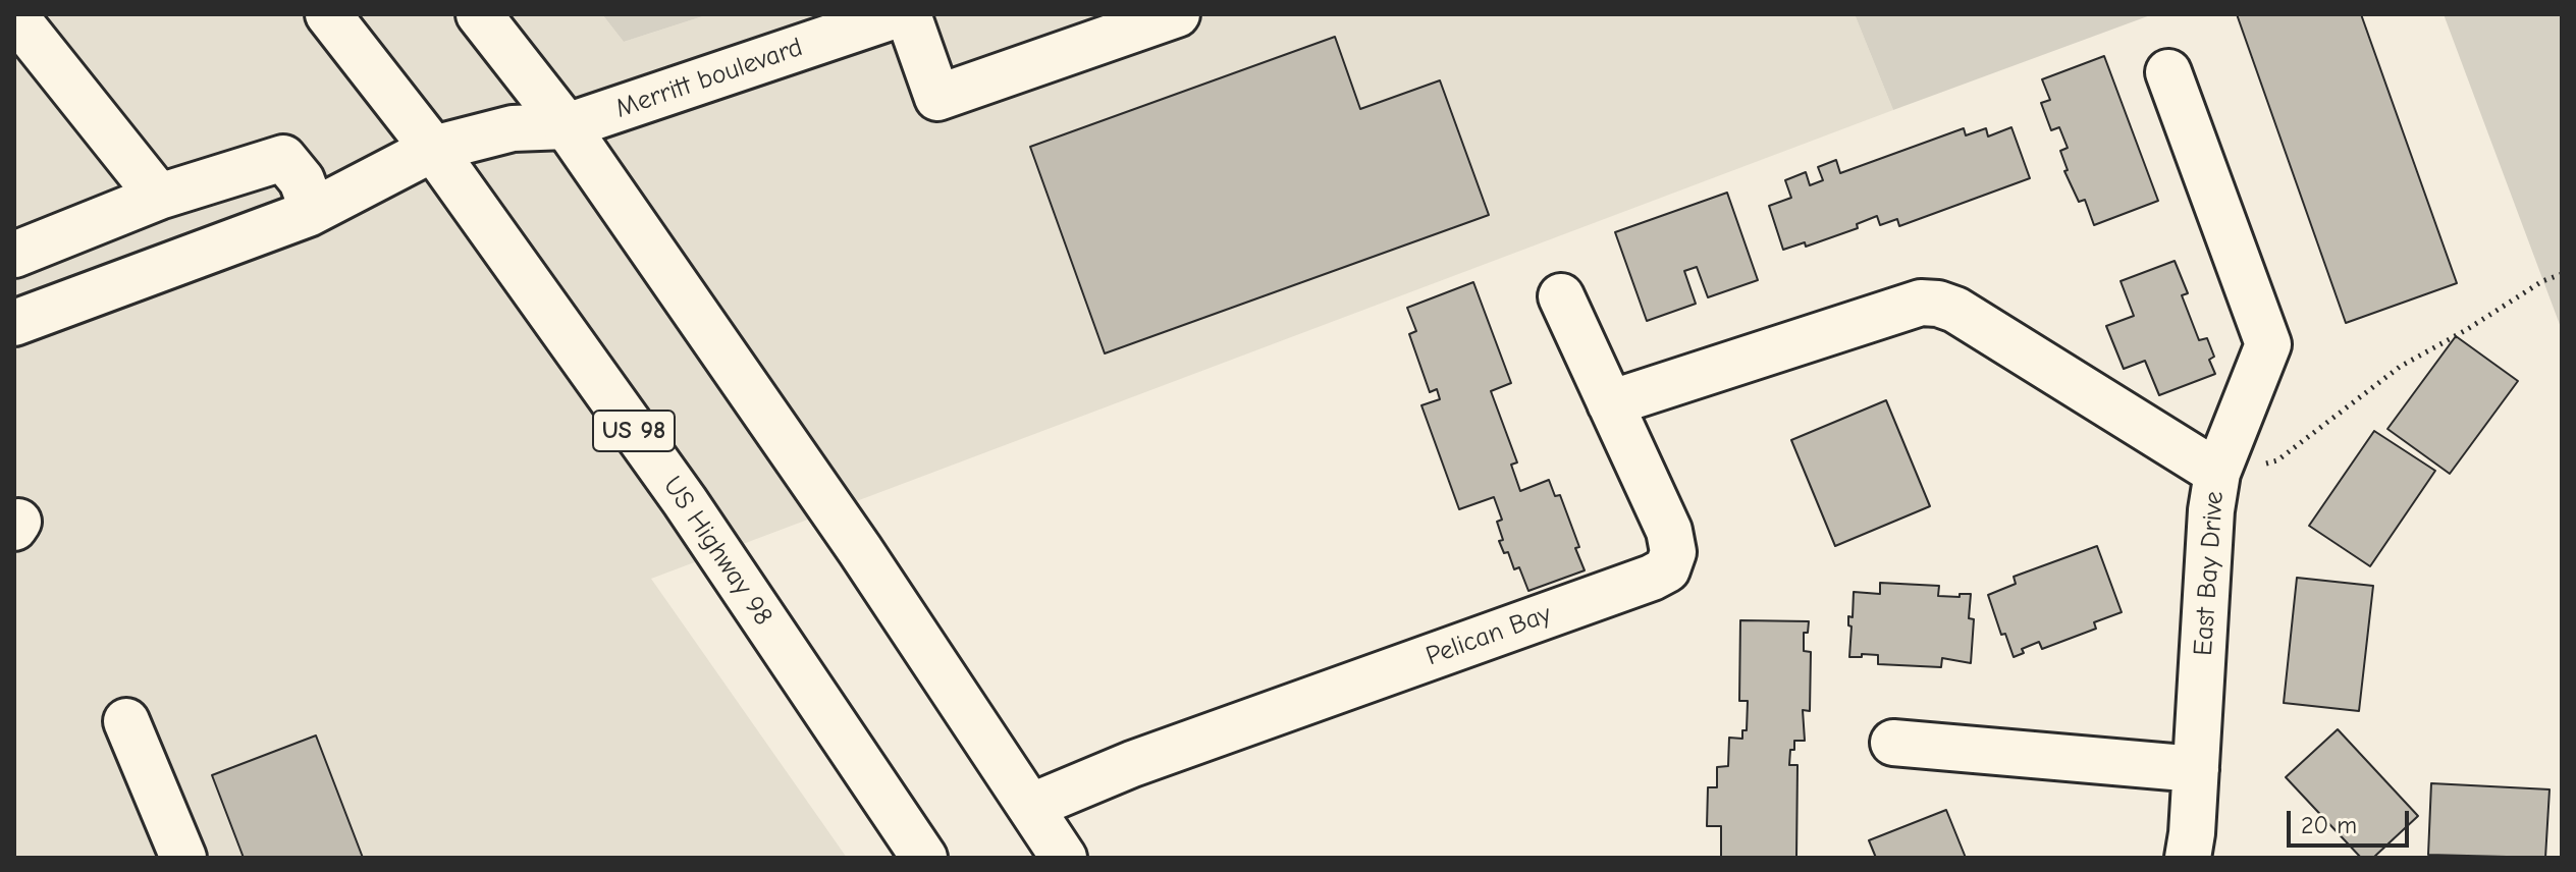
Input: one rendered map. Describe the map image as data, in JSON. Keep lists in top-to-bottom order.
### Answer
{
  "streets": {
    "street": [
      "Merritt boulevard",
      "US 98",
      "US Highway 98",
      "East Bay Drive",
      "Pelican Bay"
    ]
  },
  "crossings": [
    ["Merritt boulevard", "US Highway 98"]
  ],
  "scale_bar": "20 m"
}
